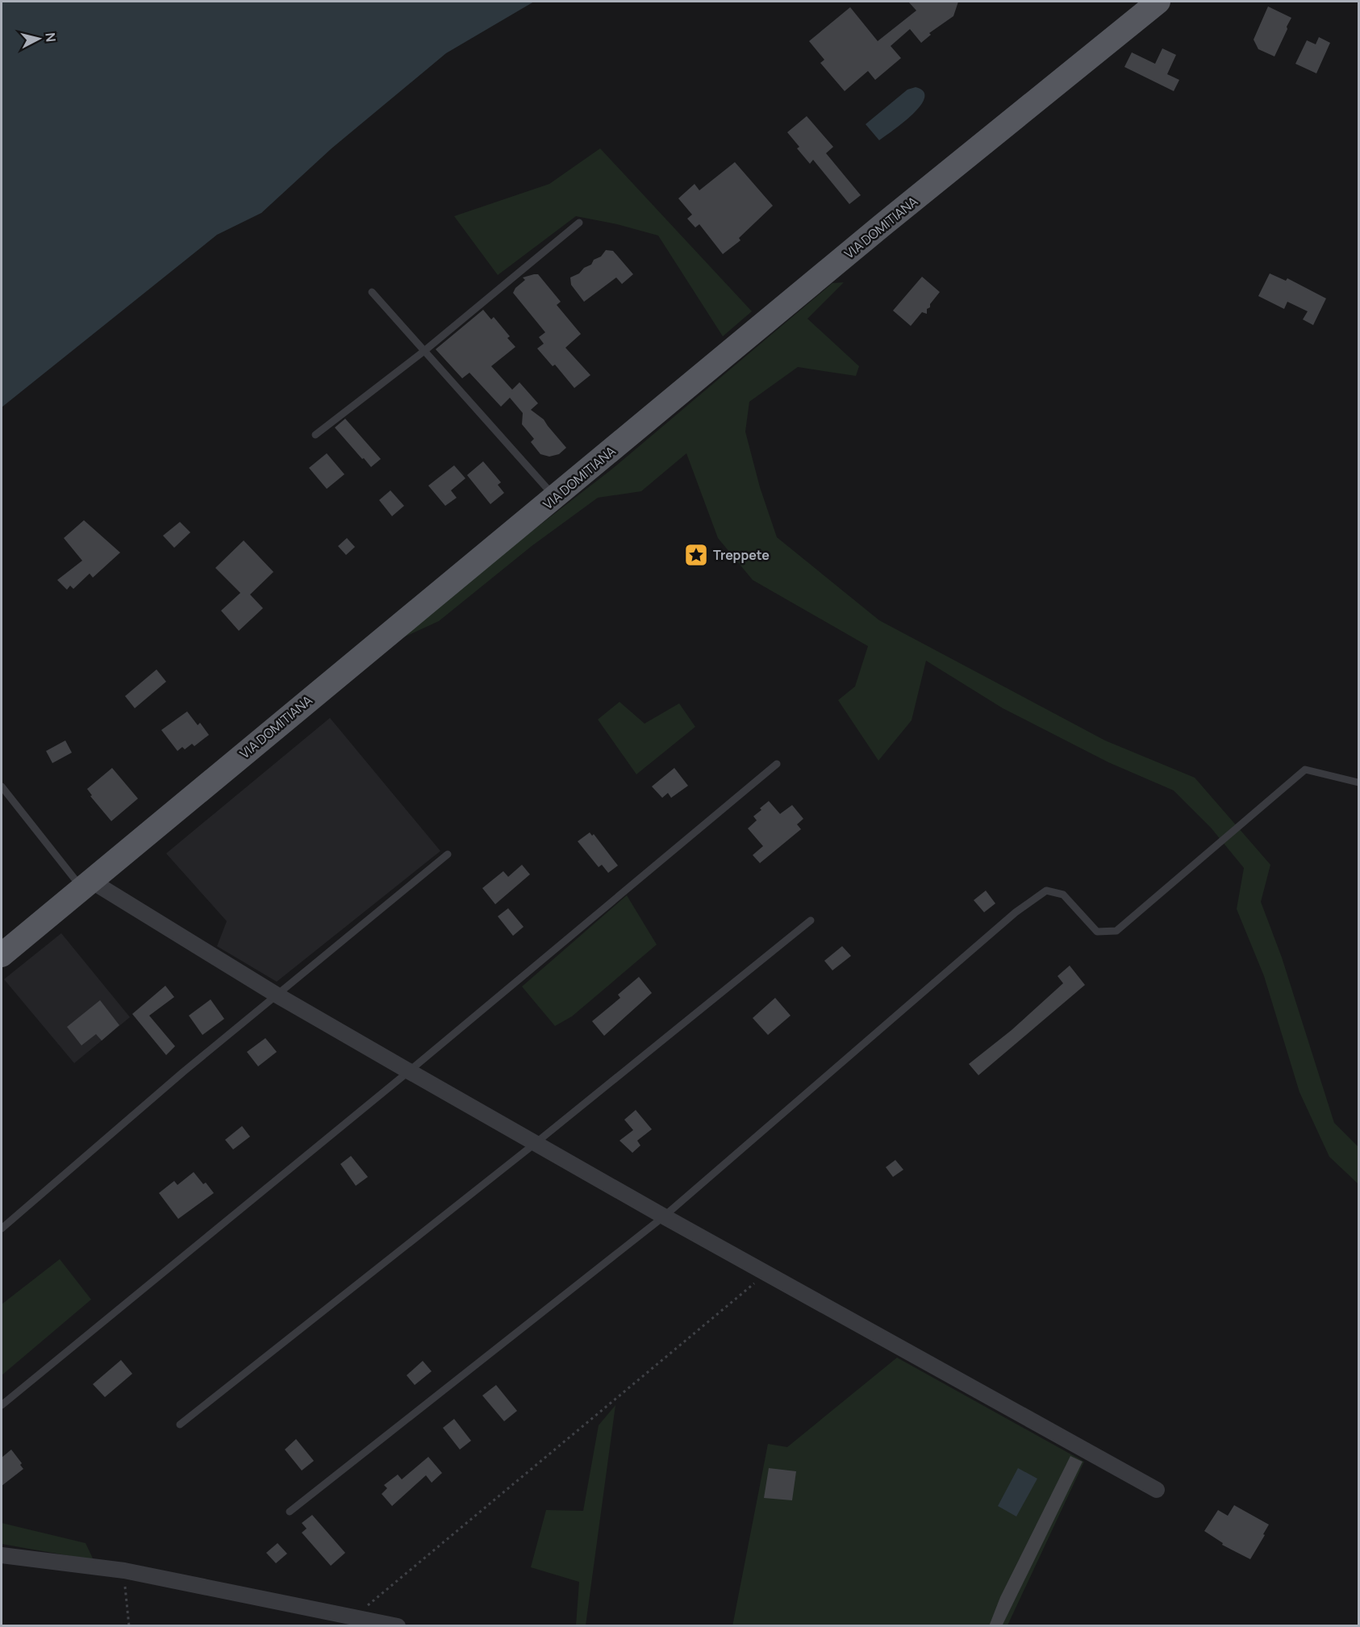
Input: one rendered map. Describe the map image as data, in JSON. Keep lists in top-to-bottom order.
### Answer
{
  "streets": {
    "main road": ["VIA DOMITIANA"]
  },
  "places": {
    "place": ["Treppete"]
  },
  "north": "right"
}
